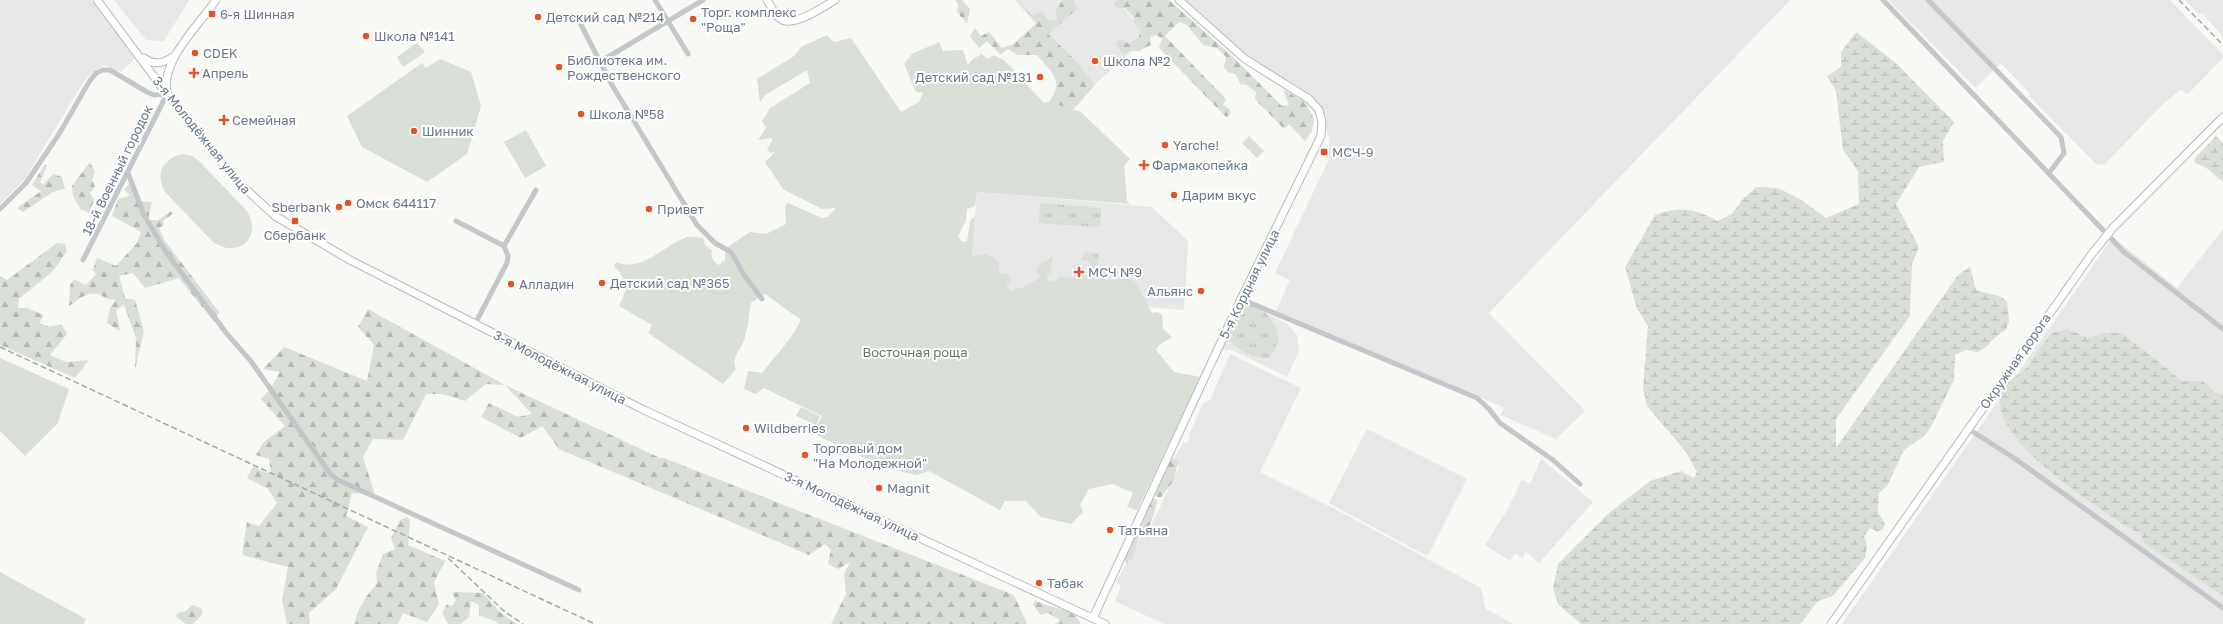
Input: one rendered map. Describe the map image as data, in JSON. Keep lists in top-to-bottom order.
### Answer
{
  "streets": {
    "main road": ["3-я Молодёжная улица", "5-я Кордная улица", "Окружная дорога"],
    "street": ["18-й Военный городок"]
  },
  "crossings": [
    ["3-я Молодёжная улица", "18-й Военный городок"],
    ["3-я Молодёжная улица", "5-я Кордная улица"]
  ],
  "parks": ["Восточная роща"],
  "places": {
    "transit": ["6-я Шинная", "МСЧ-9", "Сбербанк"],
    "other": [
      "Детский сад №214",
      "Торг. комплекс \"Роща\"",
      "Школа №141",
      "CDEK",
      "Школа №2",
      "Библиотека им. Рождественского",
      "Детский сад №131",
      "Школа №58",
      "Шинник",
      "Yarche!",
      "Дарим вкус",
      "Омск 644117",
      "Sberbank",
      "Привет",
      "Детский сад №365",
      "Алладин",
      "Альянс",
      "Wildberries",
      "Торговый дом \"На Молодежной\"",
      "Magnit",
      "Татьяна",
      "Табак"
    ],
    "health": [
      "Апрель",
      "Семейная",
      "Фармакопейка",
      "МСЧ №9"
    ]
  }
}
